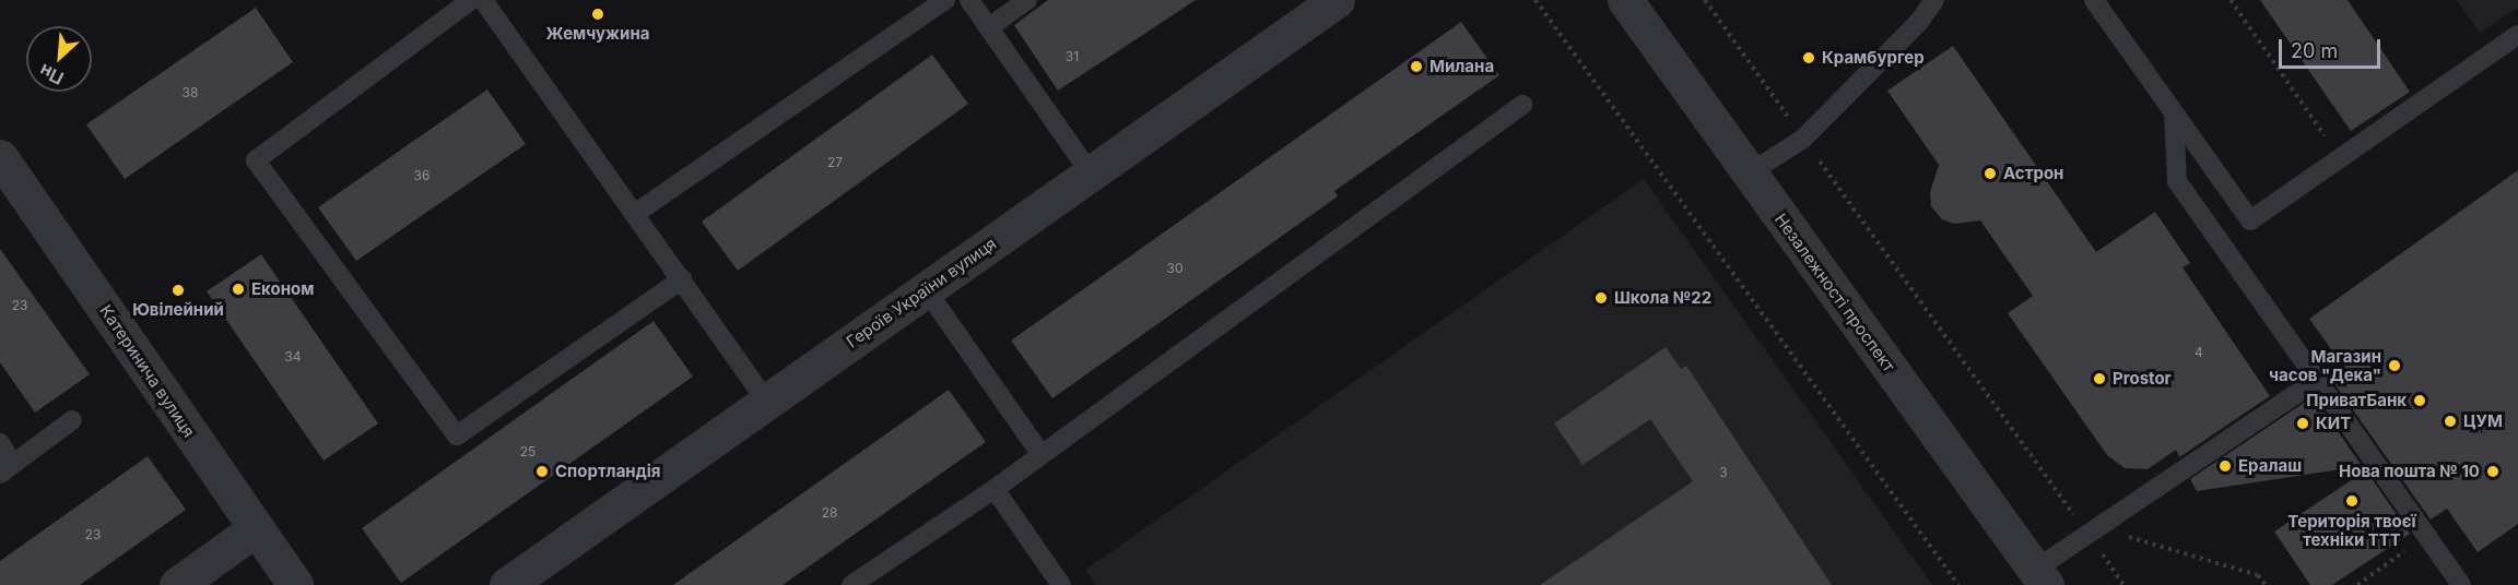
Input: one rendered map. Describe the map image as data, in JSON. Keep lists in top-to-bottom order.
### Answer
{
  "streets": {
    "street": ["Героїв України вулиця", "Незалежності проспект", "Катеринича вулиця"]
  },
  "places": [
    "Жемчужина",
    "Крамбургер",
    "Милана",
    "Астрон",
    "Економ",
    "Ювілейний",
    "Школа №22",
    "Магазин часов \"Дека\"",
    "Prostor",
    "ПриватБанк",
    "ЦУМ",
    "КИТ",
    "Ералаш",
    "Спортландія",
    "Нова пошта № 10",
    "Територія твоєї техніки ТТТ"
  ],
  "house_numbers": [
    "31",
    "38",
    "27",
    "36",
    "30",
    "23",
    "4",
    "34",
    "25",
    "3",
    "28",
    "23"
  ],
  "scale_bar": "20 m",
  "north": "bottom left"
}
